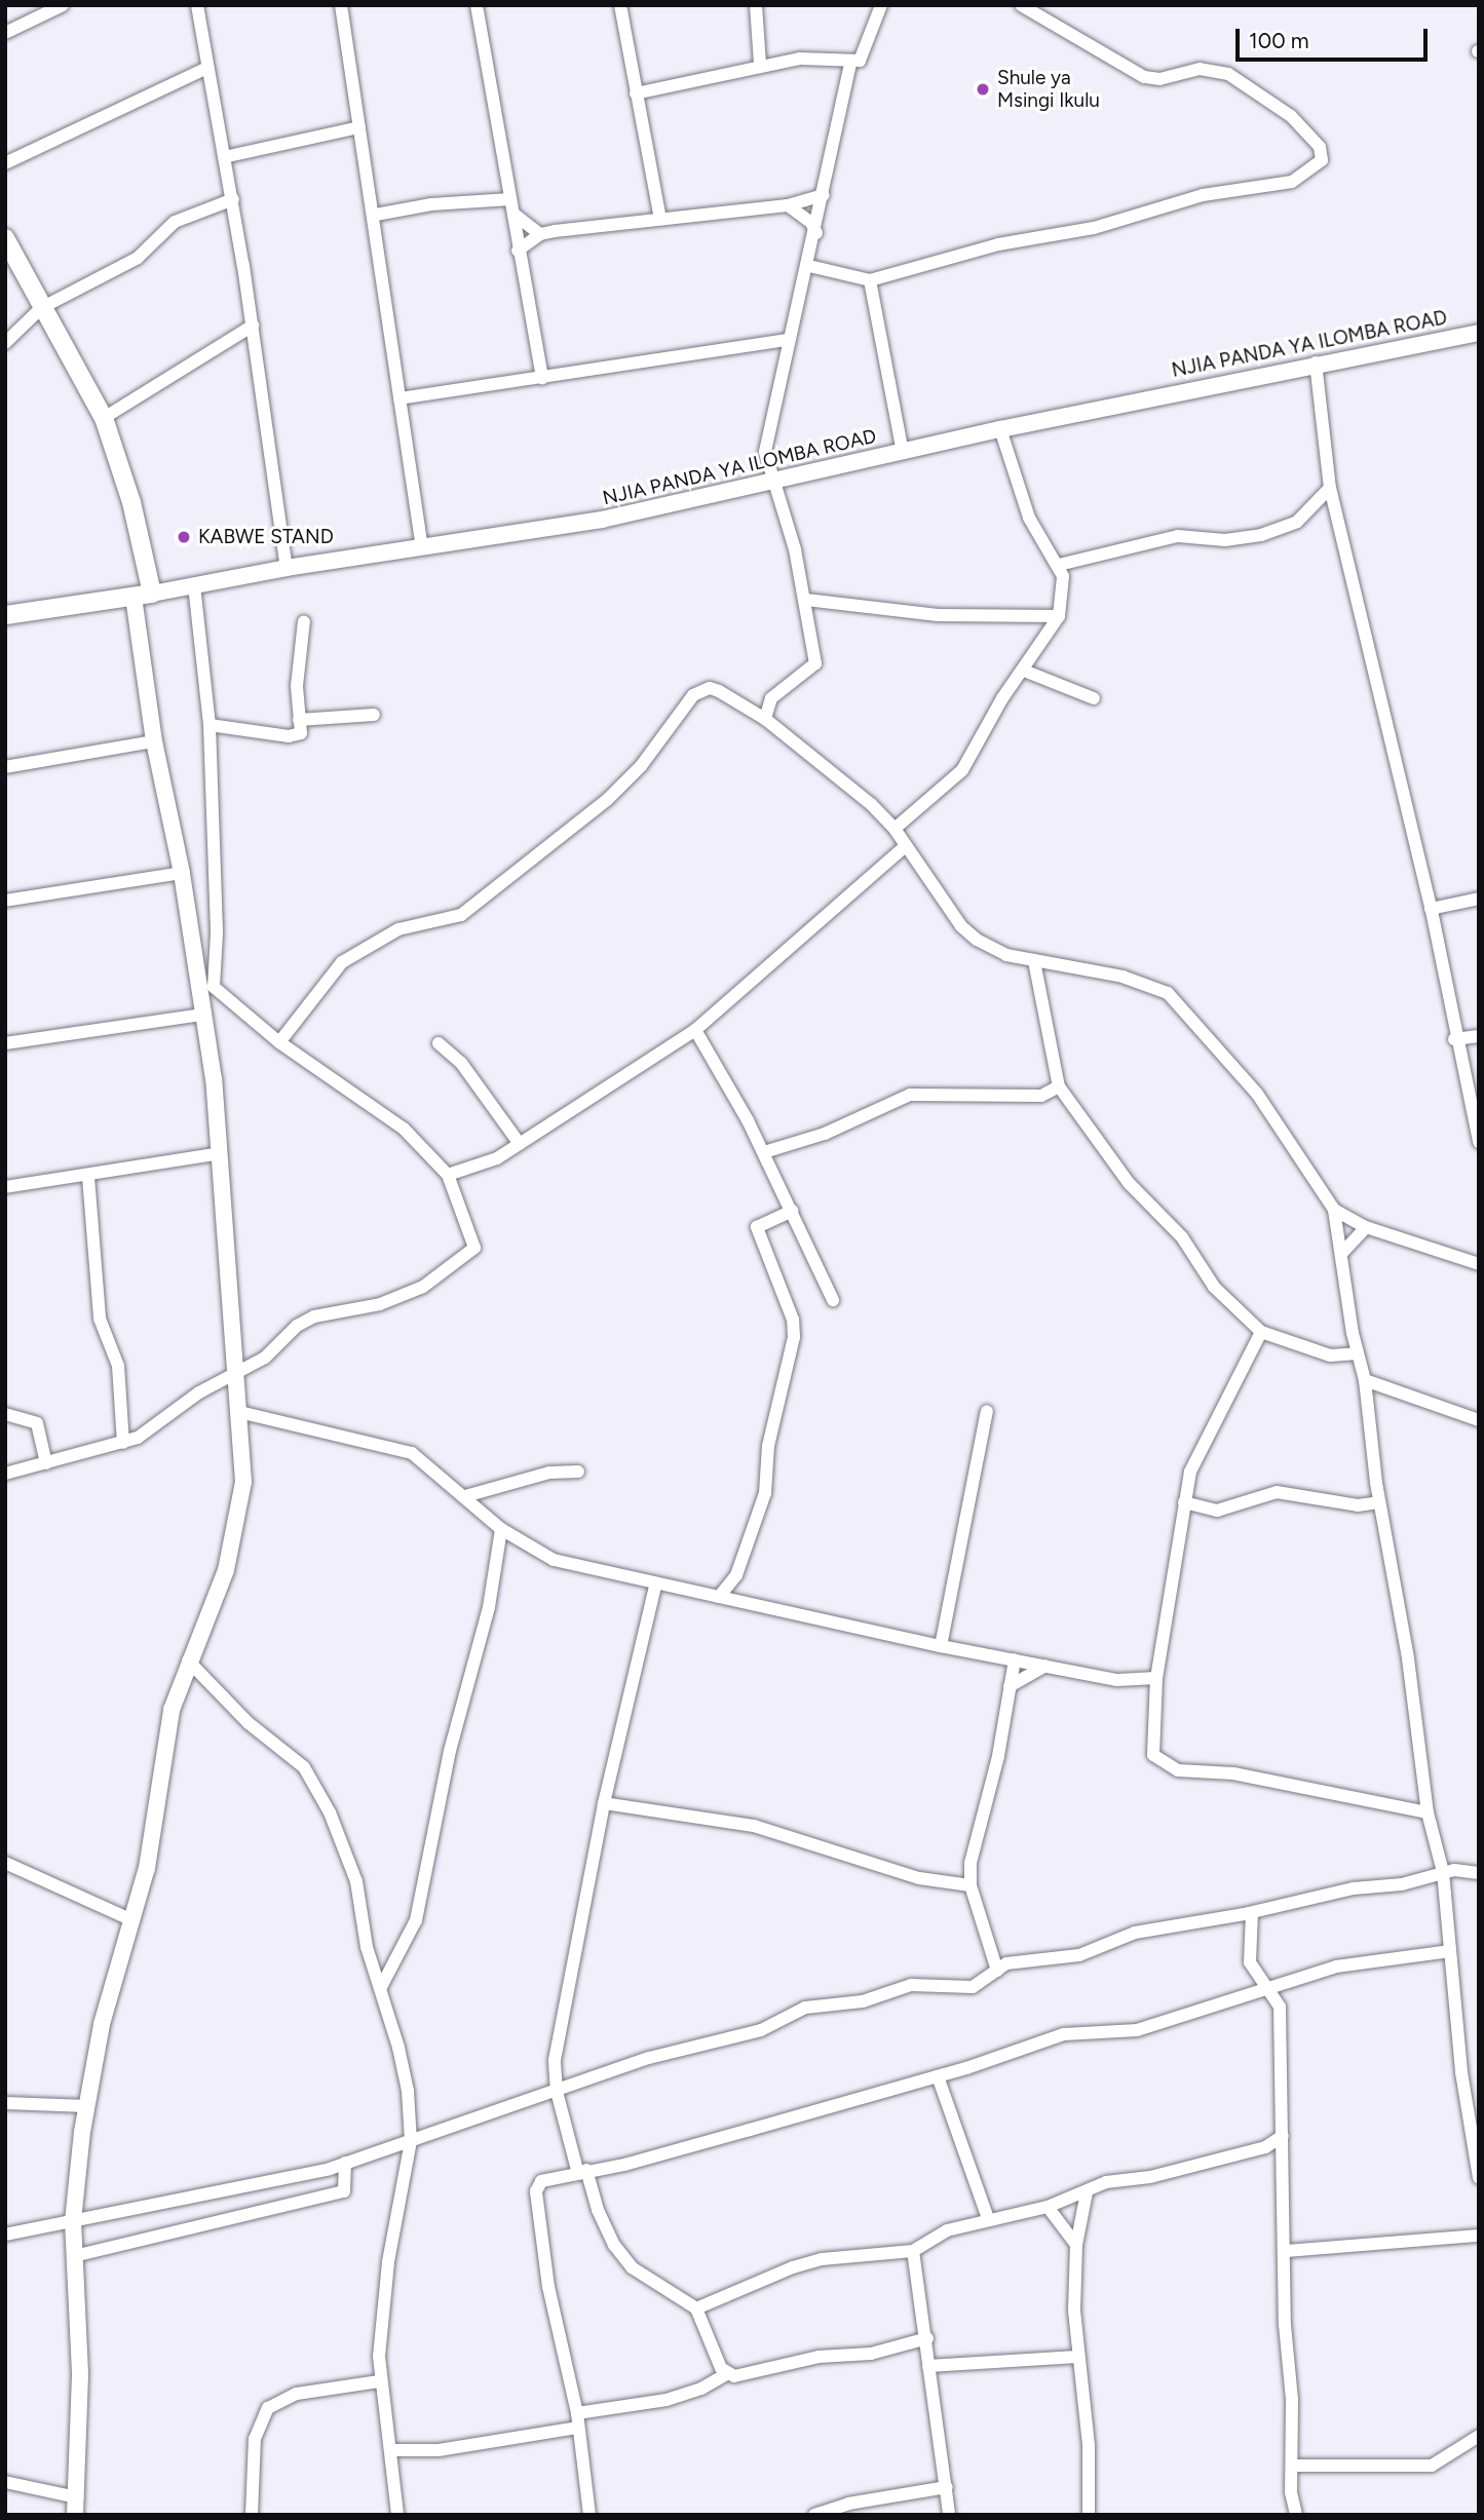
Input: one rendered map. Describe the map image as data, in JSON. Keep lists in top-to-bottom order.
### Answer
{
  "streets": {
    "main road": ["NJIA PANDA YA ILOMBA ROAD"]
  },
  "places": ["Shule ya Msingi Ikulu", "KABWE STAND"],
  "scale_bar": "100 m"
}
